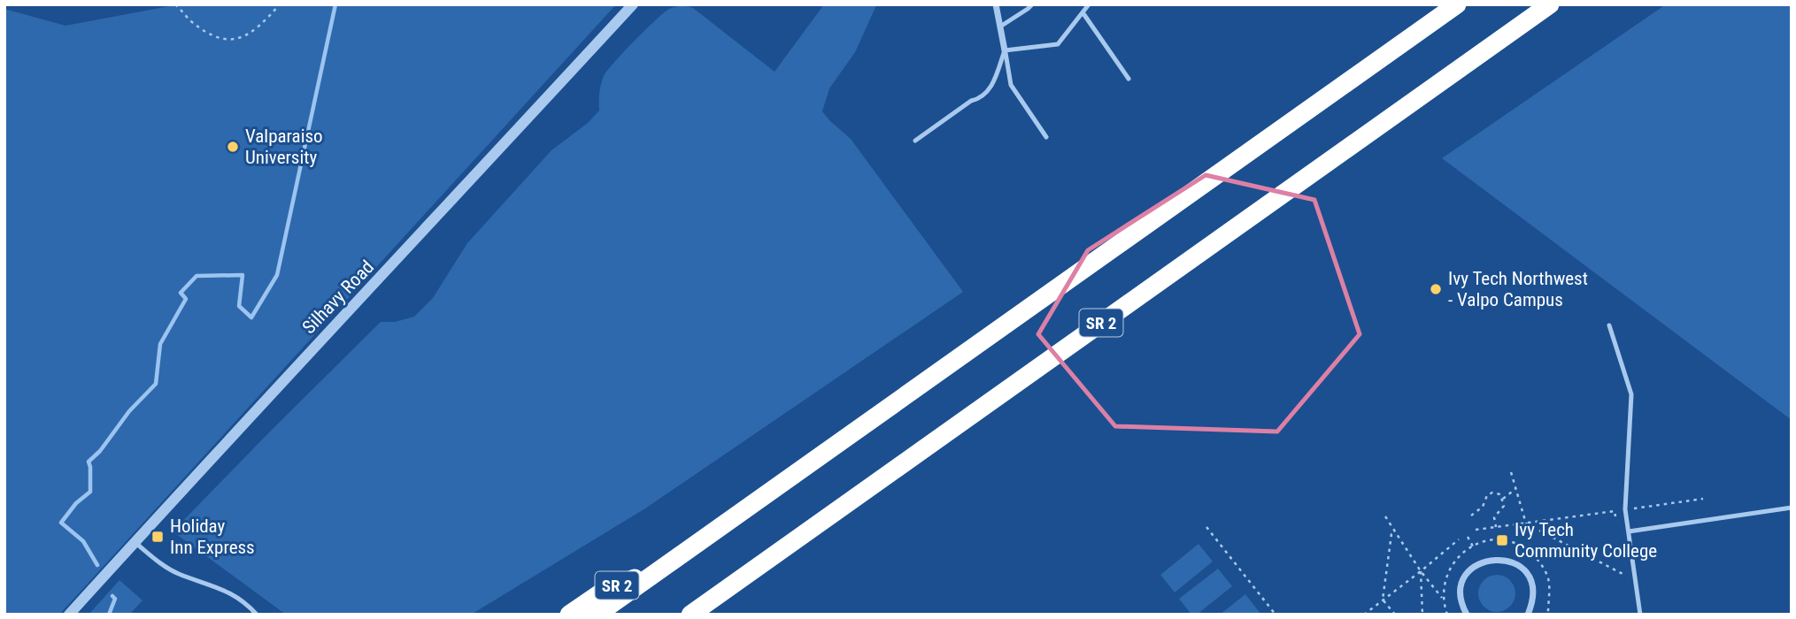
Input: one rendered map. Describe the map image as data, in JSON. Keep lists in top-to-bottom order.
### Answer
{
  "streets": {
    "highway": ["SR 2"],
    "street": ["Silhavy Road"]
  },
  "places": {
    "other": ["Valparaiso University", "Ivy Tech Northwest - Valpo Campus"],
    "transit": ["Holiday Inn Express", "Ivy Tech Community College"]
  }
}
